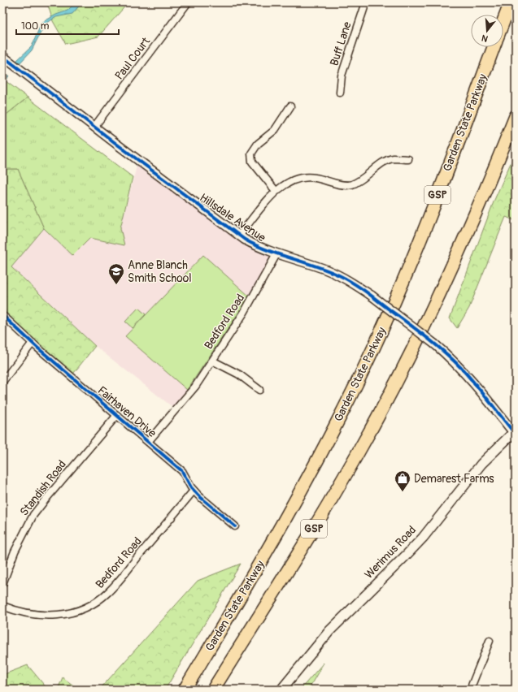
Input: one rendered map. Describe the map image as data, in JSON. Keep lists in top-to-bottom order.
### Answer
{
  "streets": {
    "highway": ["Garden State Parkway", "GSP"],
    "main road": ["Werimus Road"],
    "street": [
      "Buff Lane",
      "Paul Court",
      "Hillsdale Avenue",
      "Bedford Road",
      "Fairhaven Drive",
      "Standish Road"
    ]
  },
  "crossings": [
    ["Paul Court", "Hillsdale Avenue"],
    ["Hillsdale Avenue", "Bedford Road"],
    ["Hillsdale Avenue", "Werimus Road"],
    ["Bedford Road", "Fairhaven Drive"],
    ["Fairhaven Drive", "Standish Road"]
  ],
  "places": {
    "school or university": ["Anne Blanch Smith School"],
    "shop": ["Demarest Farms"]
  },
  "scale_bar": "100 m",
  "north": "bottom"
}
